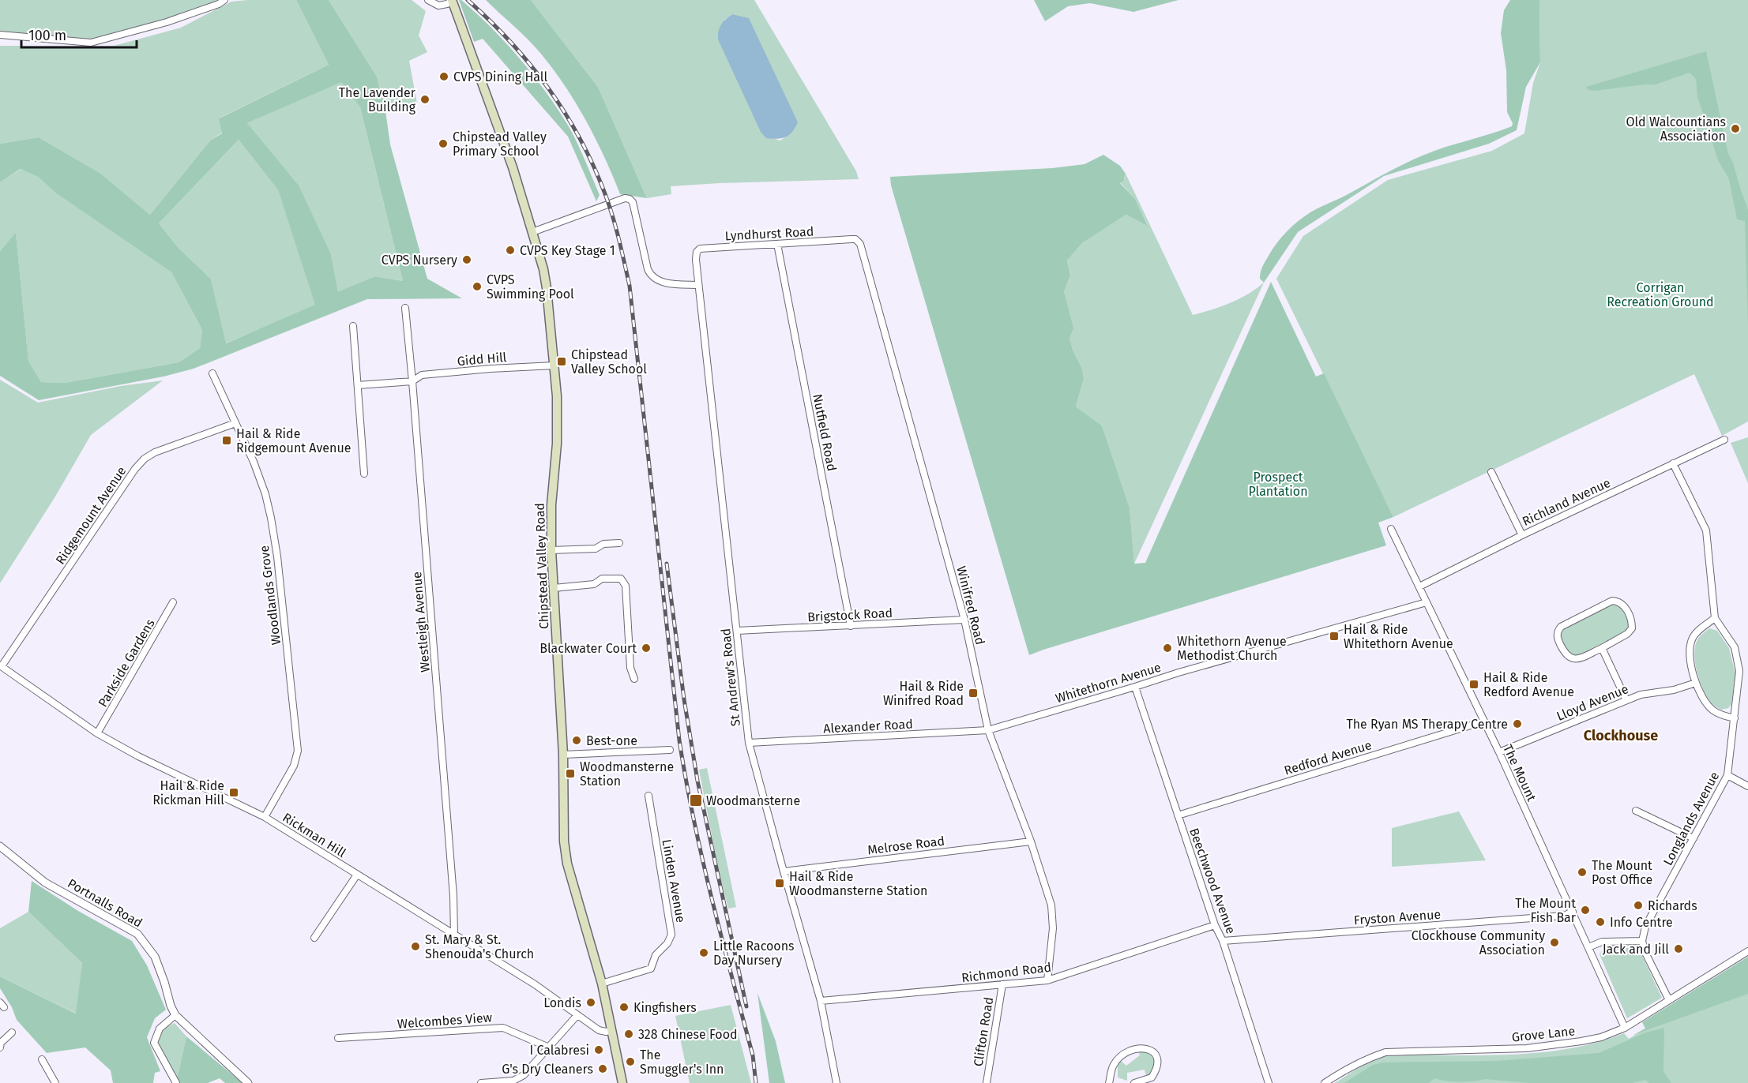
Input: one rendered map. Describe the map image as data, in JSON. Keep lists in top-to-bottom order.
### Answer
{
  "streets": {
    "main road": ["Chipstead Valley Road"],
    "street": [
      "Lyndhurst Road",
      "Gidd Hill",
      "Nutfield Road",
      "Richland Avenue",
      "Ridgemount Avenue",
      "Woodlands Grove",
      "Winifred Road",
      "Brigstock Road",
      "Westleigh Avenue",
      "Parkside Gardens",
      "St Andrew's Road",
      "Whitethorn Avenue",
      "Lloyd Avenue",
      "Alexander Road",
      "Redford Avenue",
      "The Mount",
      "Longlands Avenue",
      "Rickman Hill",
      "Melrose Road",
      "Linden Avenue",
      "Beechwood Avenue",
      "Portnalls Road",
      "Fryston Avenue",
      "Richmond Road",
      "Welcombes View",
      "Clifton Road",
      "Grove Lane"
    ]
  },
  "crossings": [
    ["Lyndhurst Road", "Nutfield Road"],
    ["Lyndhurst Road", "Winifred Road"],
    ["Lyndhurst Road", "St Andrew's Road"],
    ["Gidd Hill", "Chipstead Valley Road"],
    ["Gidd Hill", "Westleigh Avenue"],
    ["Nutfield Road", "Brigstock Road"],
    ["Richland Avenue", "The Mount"],
    ["Richland Avenue", "Longlands Avenue"],
    ["Ridgemount Avenue", "Woodlands Grove"],
    ["Ridgemount Avenue", "Rickman Hill"],
    ["Chipstead Valley Road", "Rickman Hill"],
    ["Chipstead Valley Road", "Linden Avenue"],
    ["Woodlands Grove", "Rickman Hill"],
    ["Winifred Road", "Brigstock Road"],
    ["Winifred Road", "Whitethorn Avenue"],
    ["Winifred Road", "Alexander Road"],
    ["Winifred Road", "Melrose Road"],
    ["Winifred Road", "Richmond Road"],
    ["Brigstock Road", "St Andrew's Road"],
    ["Westleigh Avenue", "Rickman Hill"],
    ["Parkside Gardens", "Rickman Hill"],
    ["St Andrew's Road", "Alexander Road"],
    ["St Andrew's Road", "Melrose Road"],
    ["St Andrew's Road", "Richmond Road"],
    ["Whitethorn Avenue", "Alexander Road"],
    ["Whitethorn Avenue", "The Mount"],
    ["Whitethorn Avenue", "Beechwood Avenue"],
    ["Lloyd Avenue", "The Mount"],
    ["Redford Avenue", "The Mount"],
    ["Redford Avenue", "Beechwood Avenue"],
    ["The Mount", "Fryston Avenue"],
    ["The Mount", "Grove Lane"],
    ["Beechwood Avenue", "Fryston Avenue"],
    ["Beechwood Avenue", "Richmond Road"],
    ["Richmond Road", "Clifton Road"]
  ],
  "districts": ["Clockhouse"],
  "parks": ["Corrigan Recreation Ground", "Prospect Plantation"],
  "places": {
    "other": [
      "CVPS Dining Hall",
      "The Lavender Building",
      "Old Walcountians Association",
      "Chipstead Valley Primary School",
      "CVPS Key Stage 1",
      "CVPS Nursery",
      "CVPS Swimming Pool",
      "Blackwater Court",
      "Whitethorn Avenue Methodist Church",
      "The Ryan MS Therapy Centre",
      "Best-one",
      "The Mount Post Office",
      "Richards",
      "The Mount Fish Bar",
      "Info Centre",
      "Clockhouse Community Association",
      "St. Mary & St. Shenouda's Church",
      "Jack and Jill",
      "Little Racoons Day Nursery",
      "Londis",
      "Kingfishers",
      "328 Chinese Food",
      "I Calabresi",
      "The Smuggler's Inn",
      "G's Dry Cleaners"
    ],
    "transit": [
      "Chipstead Valley School",
      "Hail & Ride Ridgemount Avenue",
      "Hail & Ride Whitethorn Avenue",
      "Hail & Ride Redford Avenue",
      "Hail & Ride Winifred Road",
      "Woodmansterne Station",
      "Hail & Ride Rickman Hill",
      "Woodmansterne",
      "Hail & Ride Woodmansterne Station"
    ]
  },
  "scale_bar": "100 m"
}
